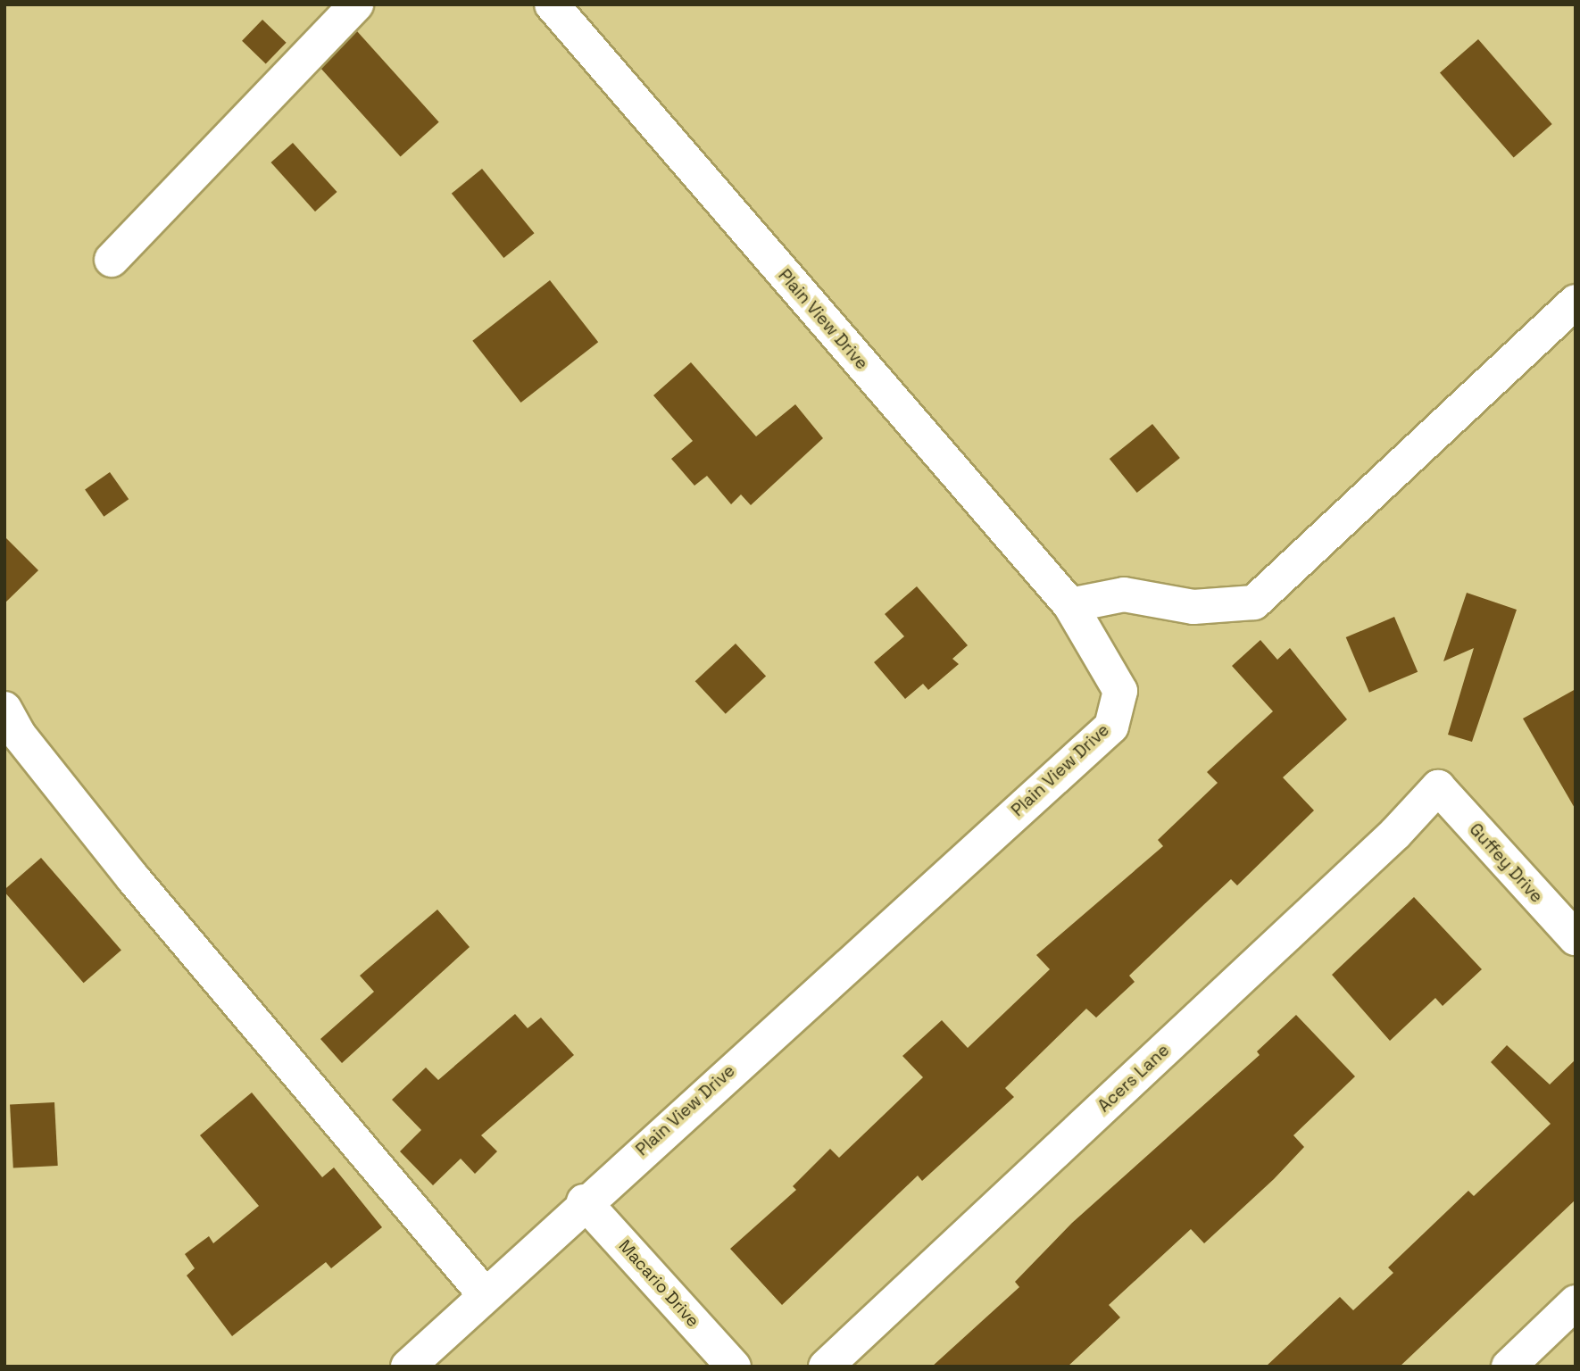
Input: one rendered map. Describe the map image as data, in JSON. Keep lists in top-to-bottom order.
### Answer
{
  "streets": {
    "street": [
      "Plain View Drive",
      "Guffey Drive",
      "Acers Lane",
      "Macario Drive"
    ]
  },
  "crossings": [
    ["Plain View Drive", "Macario Drive"],
    ["Guffey Drive", "Acers Lane"]
  ]
}
